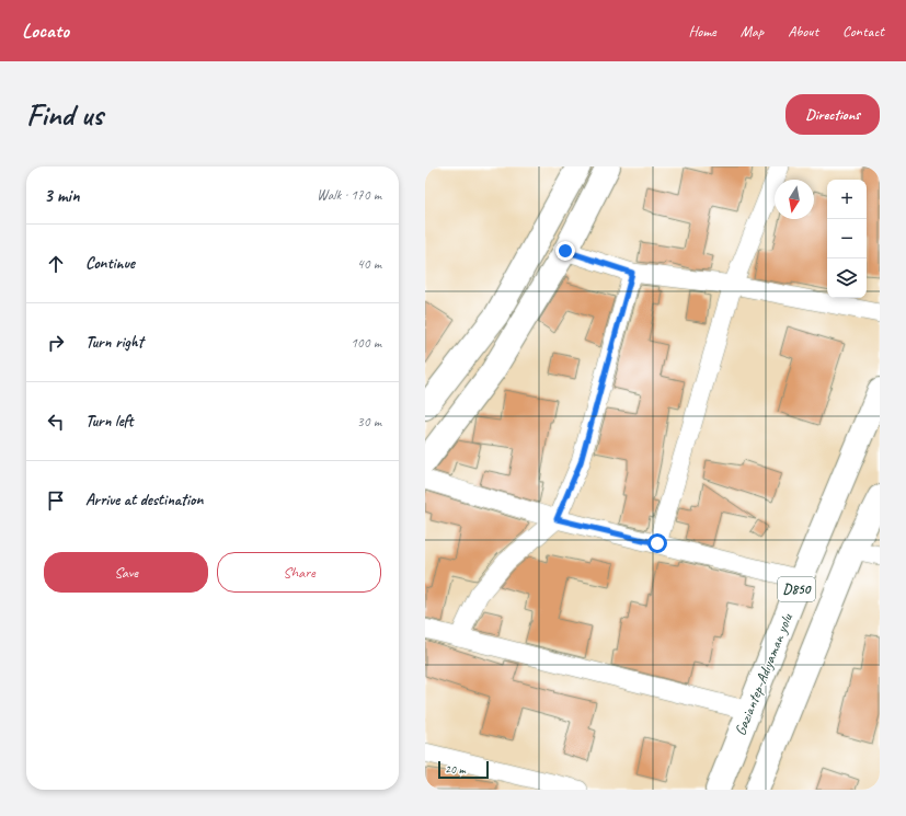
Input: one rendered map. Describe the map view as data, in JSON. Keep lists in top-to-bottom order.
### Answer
{
  "streets": {
    "main road": ["D850", "Gaziantep-Adıyaman yolu"]
  },
  "scale_bar": "20 m",
  "north": "bottom",
  "page": {
    "header": "Locato",
    "nav": [
      "Home",
      "Map",
      "About",
      "Contact"
    ],
    "buttons": [
      "Directions",
      ["Save", "Share"]
    ],
    "title": "Find us",
    "heading": ["3 min", "Walk · 170 m"],
    "map_buttons": ["+", "−"],
    "list": [
      ["Continue", "40 m"],
      ["Turn right", "100 m"],
      ["Turn left", "30 m"],
      "Arrive at destination"
    ],
    "scale": "20 m"
  }
}
